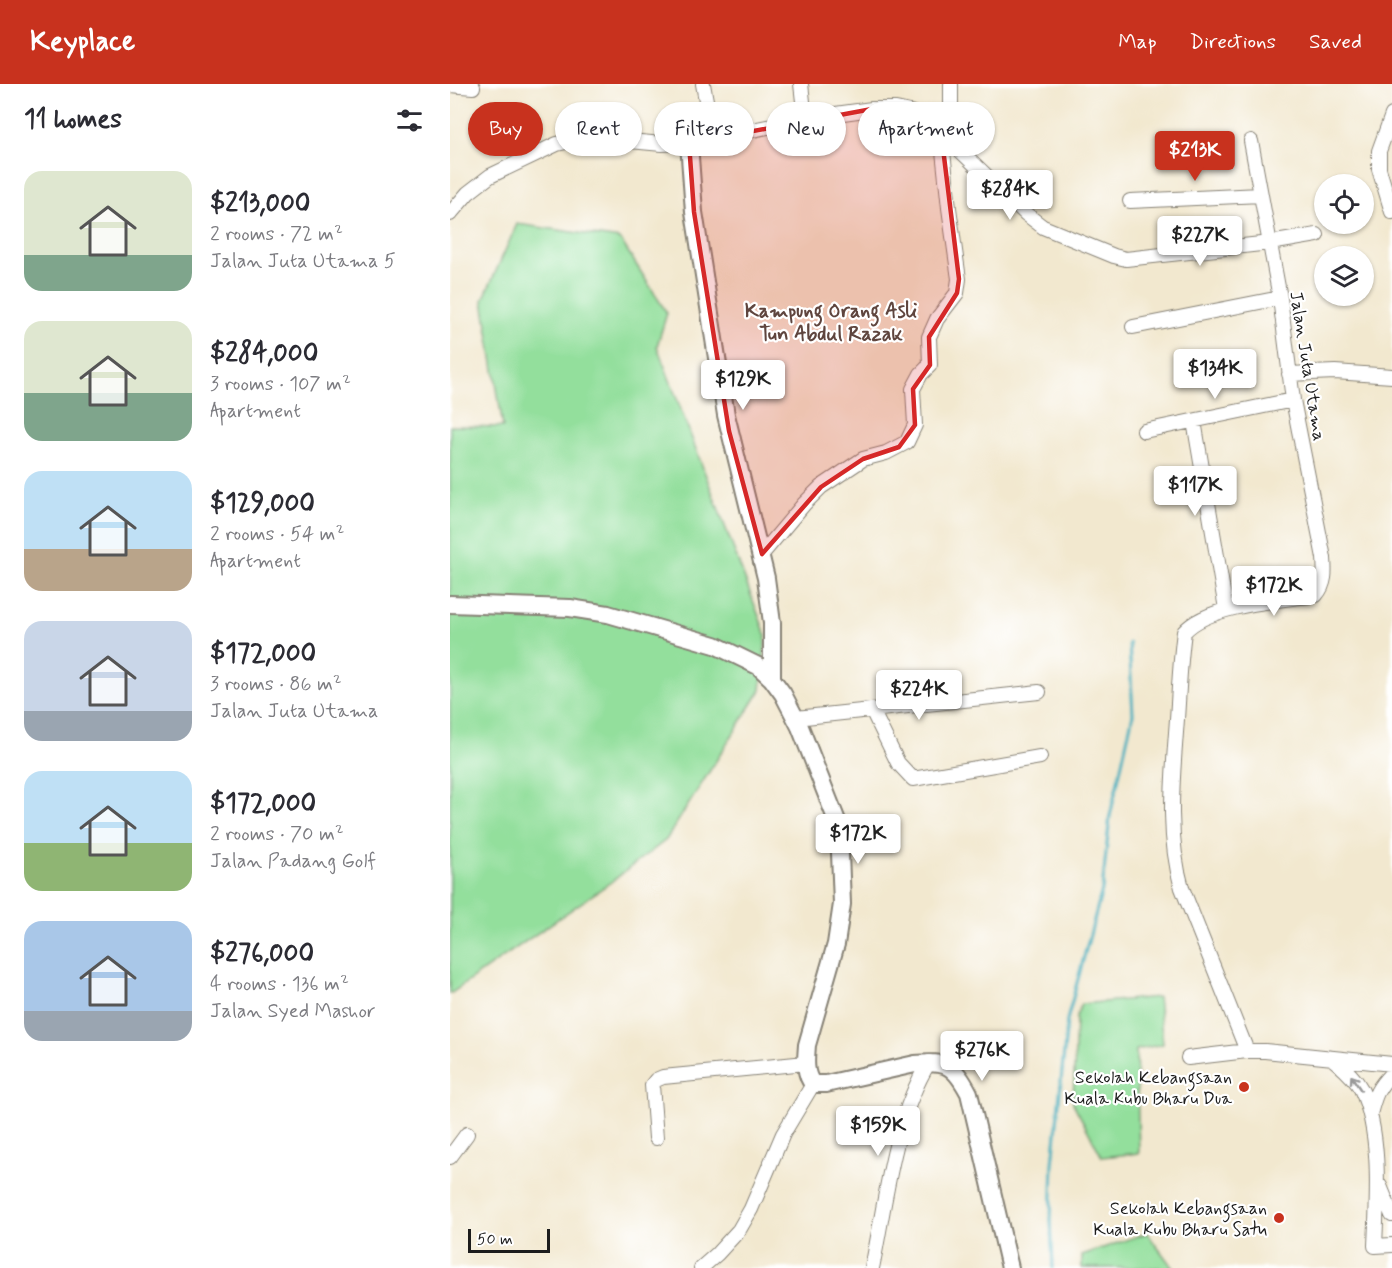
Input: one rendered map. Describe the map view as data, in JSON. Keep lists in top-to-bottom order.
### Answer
{
  "streets": {
    "street": ["Jalan Juta Utama"]
  },
  "districts": ["Kampung Orang Asli Tun Abdul Razak"],
  "places": ["Sekolah Kebangsaan Kuala Kubu Bharu Dua", "Sekolah Kebangsaan Kuala Kubu Bharu Satu"],
  "scale_bar": "50 m",
  "page": {
    "header": "Keyplace",
    "nav": ["Map", "Directions", "Saved"],
    "heading": "11 homes",
    "chip": [
      "Buy",
      "Rent",
      "Filters",
      "New",
      "Apartment"
    ],
    "price": [
      "$213K",
      "$284K",
      "$227K",
      "$134K",
      "$129K",
      "$117K",
      "$172K",
      "$224K",
      "$172K",
      "$276K",
      "$159K"
    ],
    "list": [
      {
        "name": "$213,000",
        "note": "2 rooms · 72 m² · Jalan Juta Utama 5"
      },
      {
        "name": "$284,000",
        "note": "3 rooms · 107 m² · Apartment"
      },
      {
        "name": "$129,000",
        "note": "2 rooms · 54 m² · Apartment"
      },
      {
        "name": "$172,000",
        "note": "3 rooms · 86 m² · Jalan Juta Utama"
      },
      {
        "name": "$172,000",
        "note": "2 rooms · 70 m² · Jalan Padang Golf"
      },
      {
        "name": "$276,000",
        "note": "4 rooms · 136 m² · Jalan Syed Mashor"
      }
    ],
    "scale": "50 m"
  }
}
